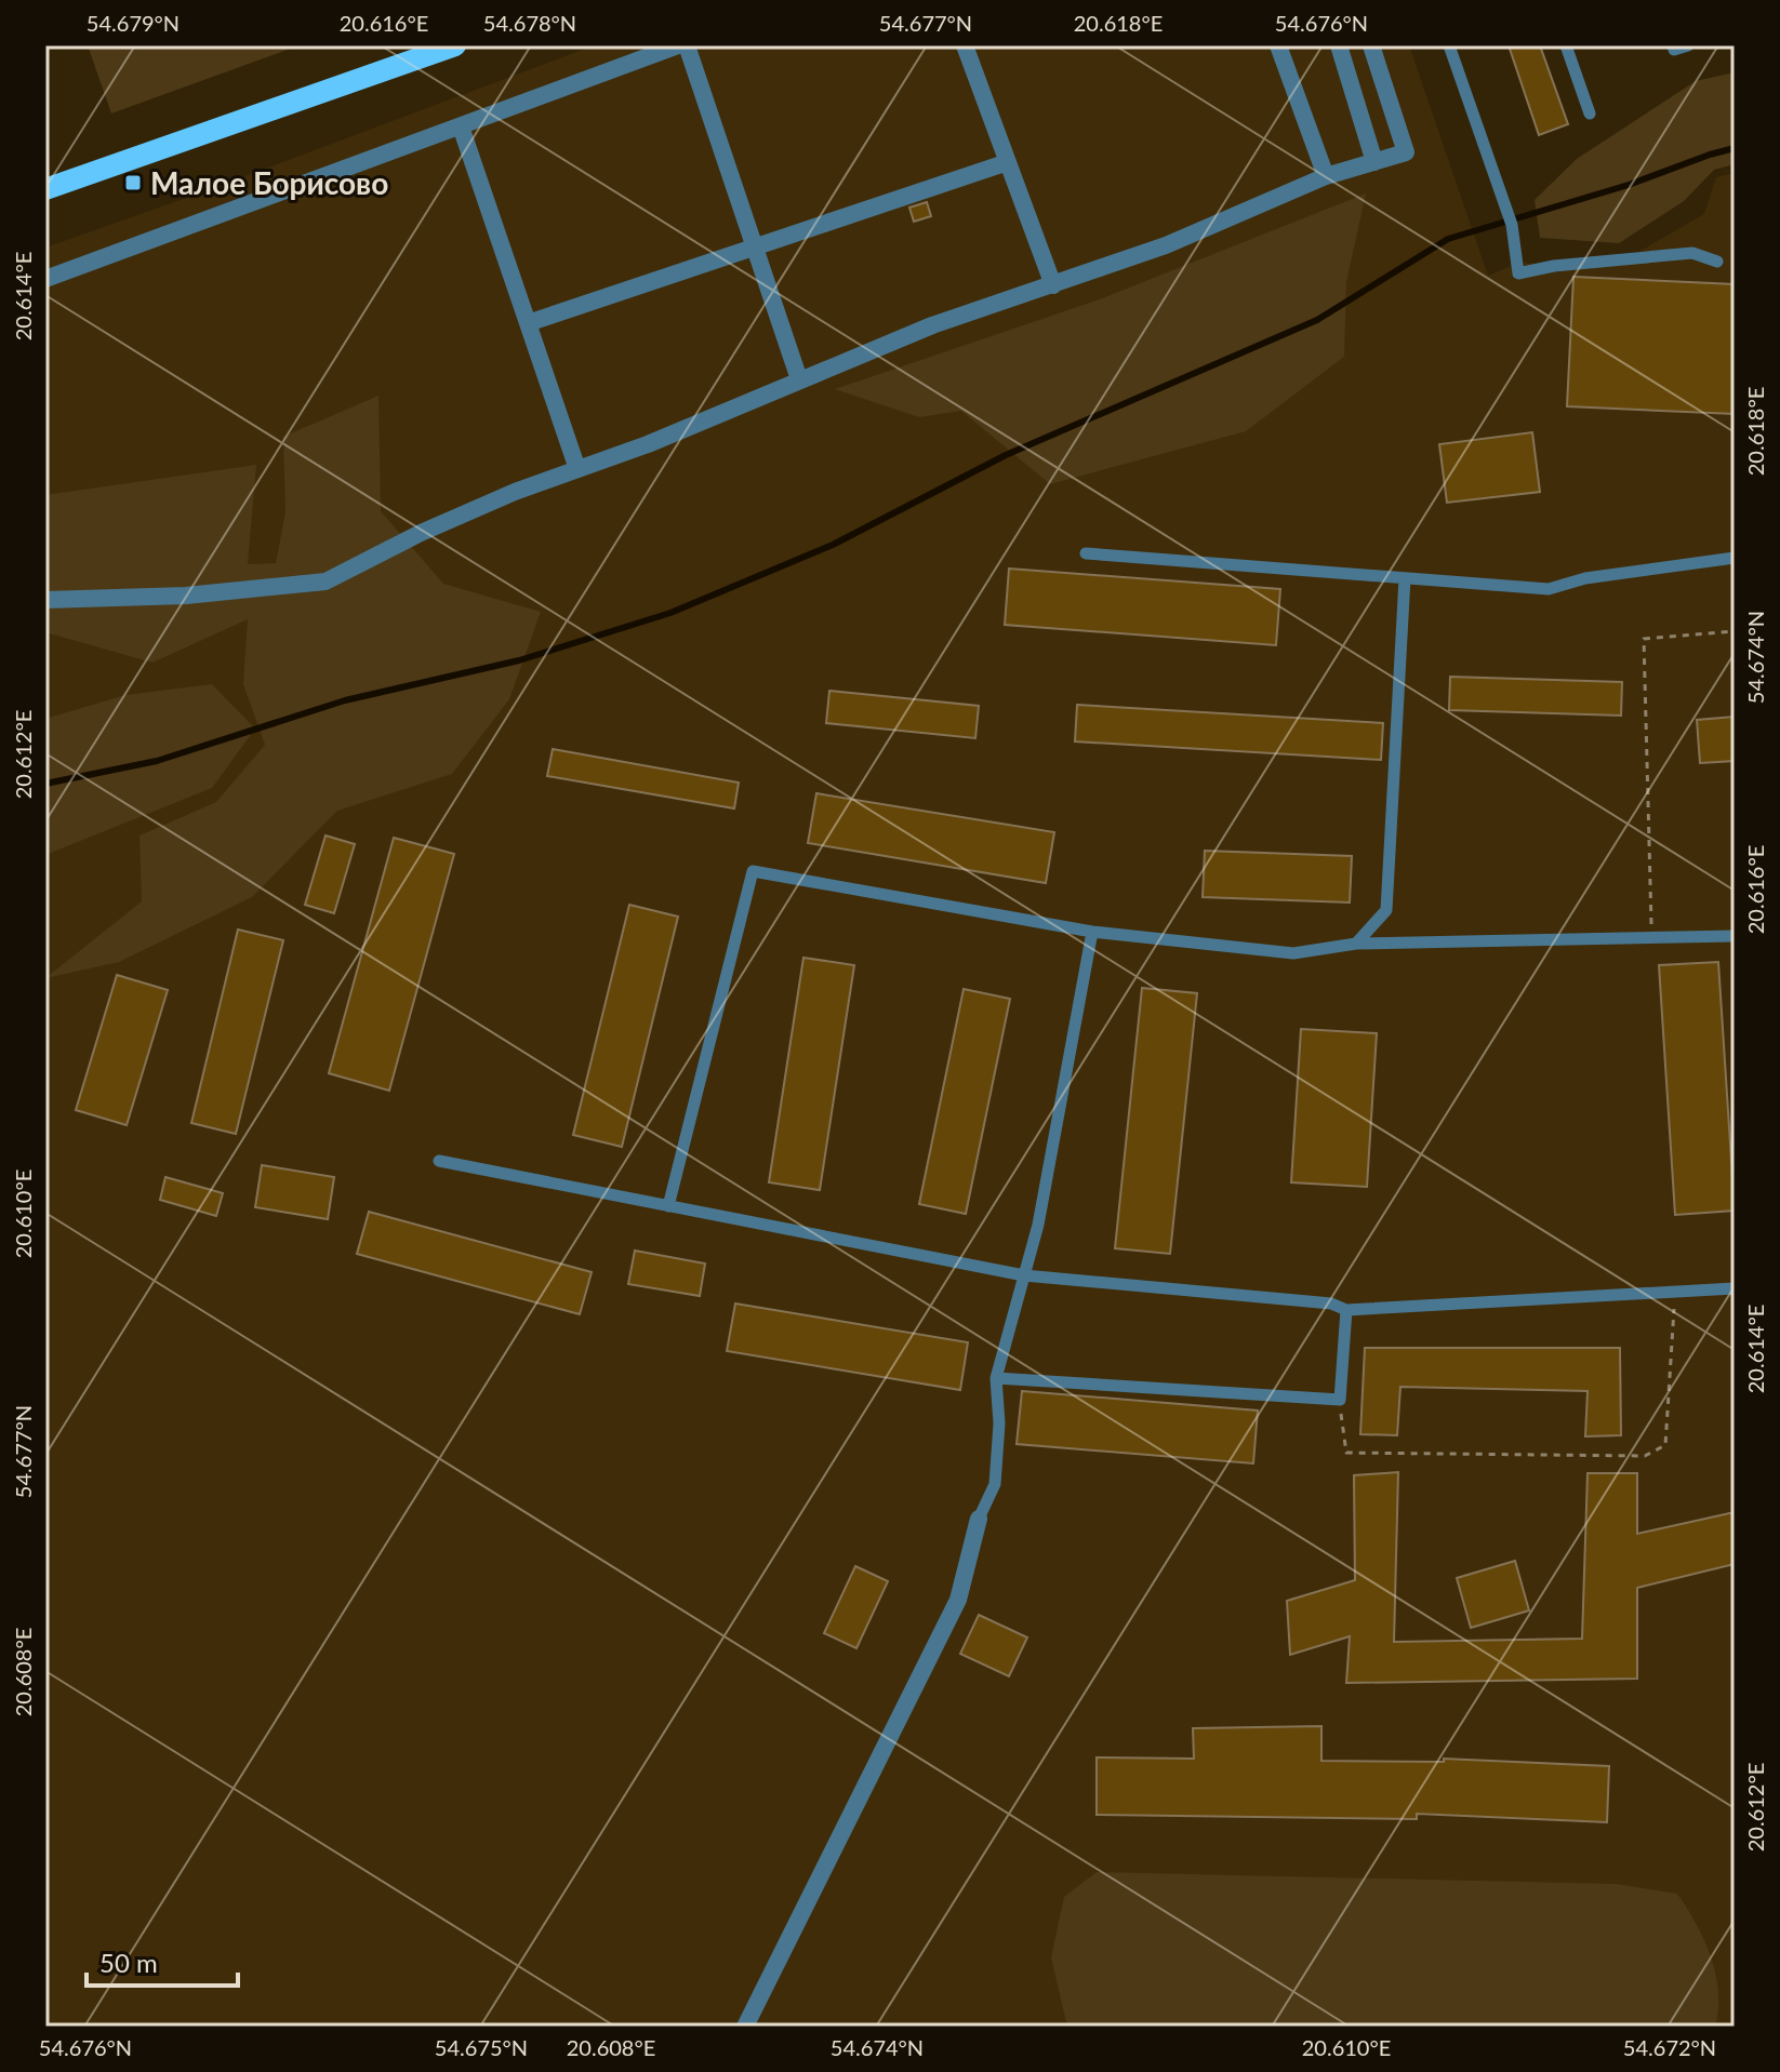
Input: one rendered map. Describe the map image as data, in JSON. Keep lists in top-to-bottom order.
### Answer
{
  "places": {
    "transit": ["Малое Борисово"]
  },
  "scale_bar": "50 m",
  "coordinates": [
    "54.679°N",
    "20.616°E",
    "54.678°N",
    "54.677°N",
    "20.618°E",
    "54.676°N",
    "20.614°E",
    "54.674°N",
    "20.612°E",
    "20.610°E",
    "20.608°E",
    "54.675°N",
    "54.672°N"
  ]
}
